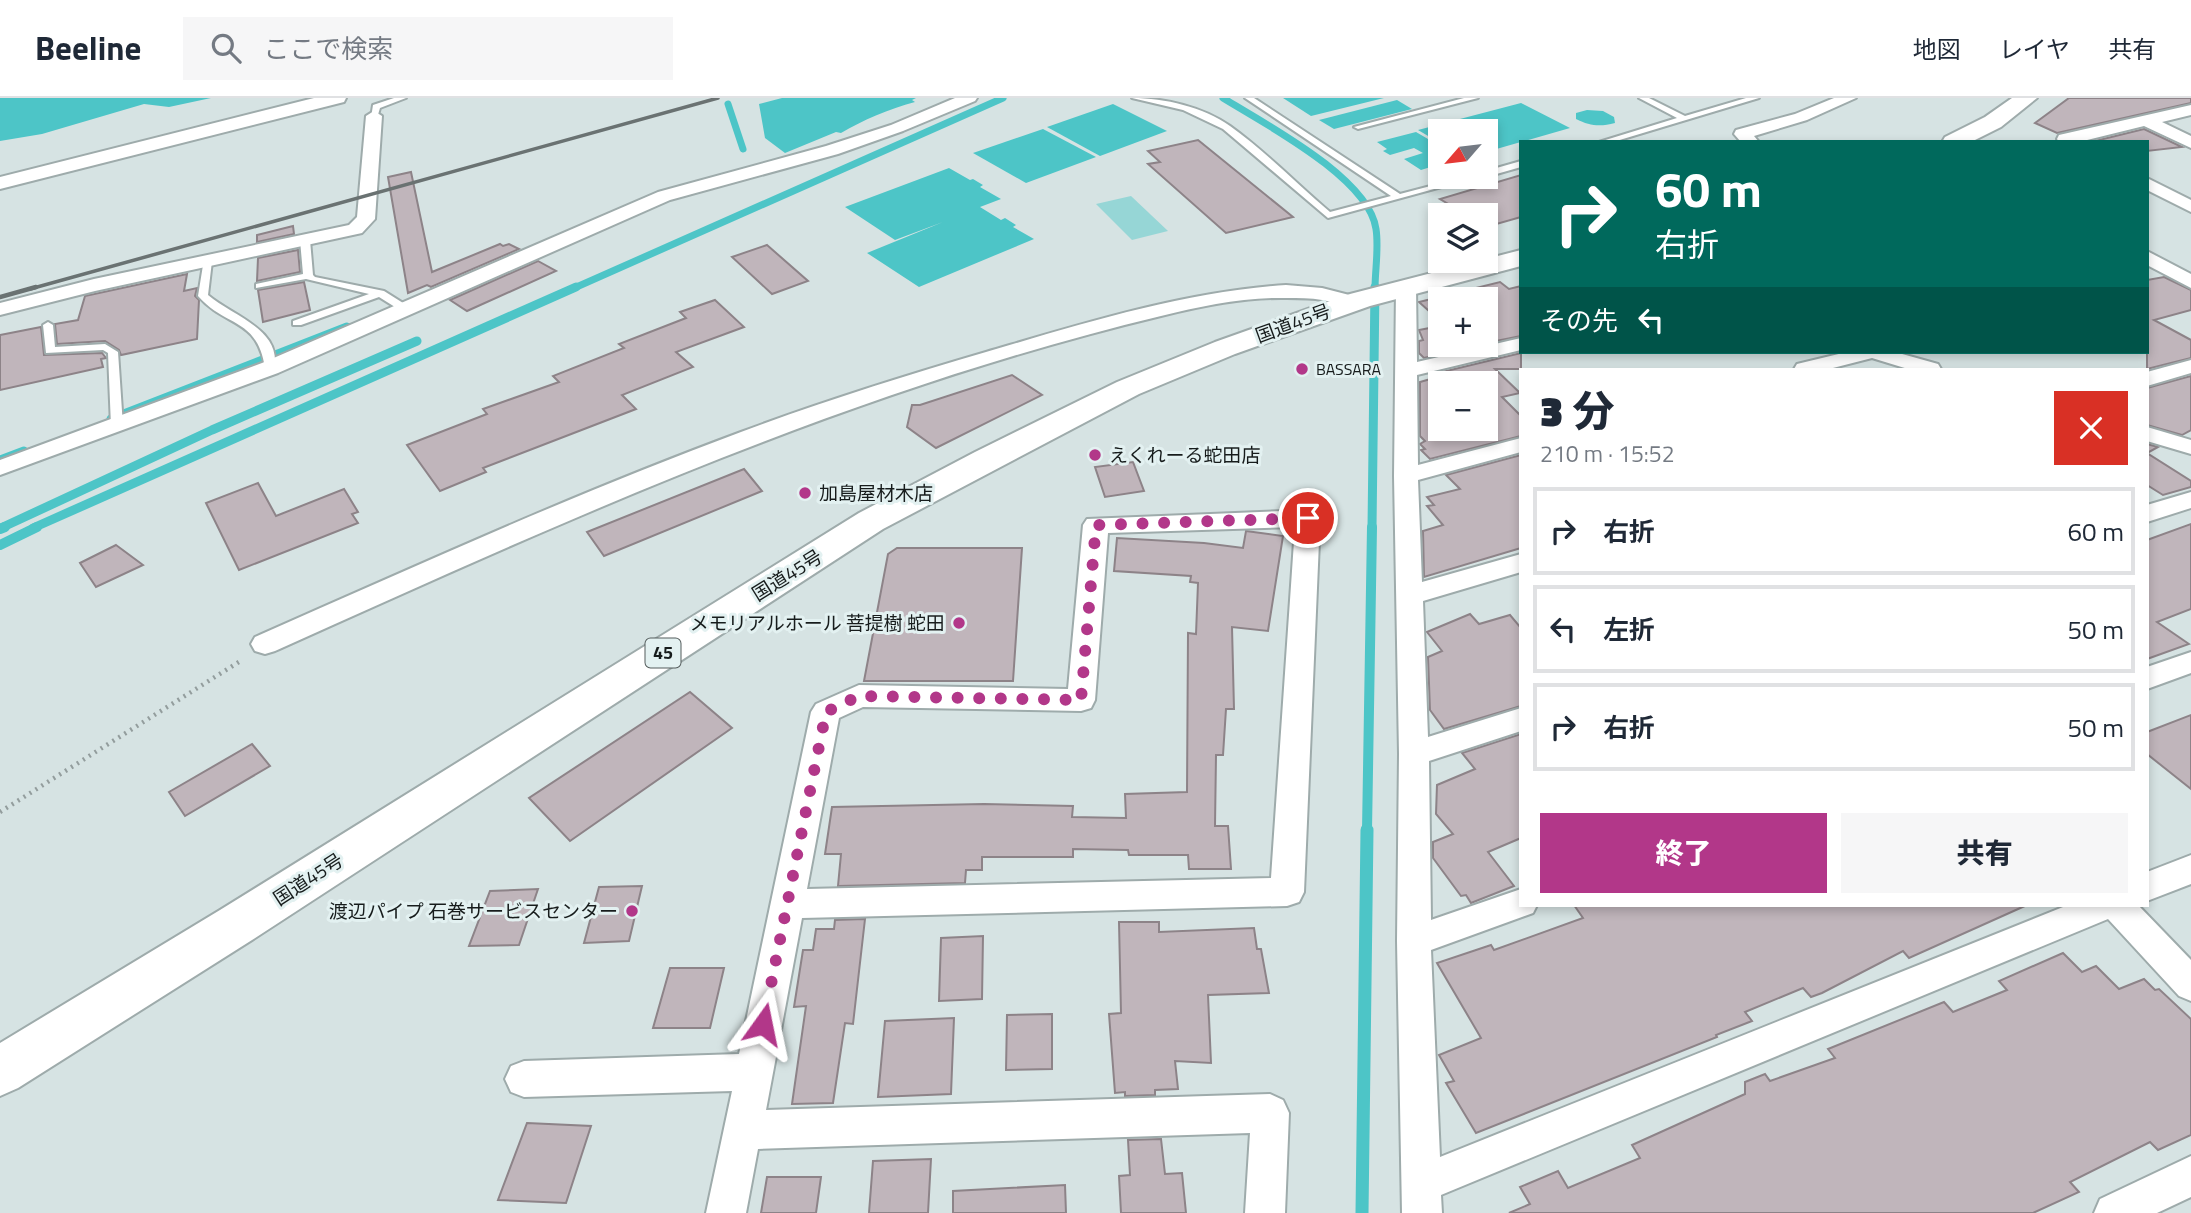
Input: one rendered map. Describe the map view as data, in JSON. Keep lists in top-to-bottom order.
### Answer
{
  "streets": {
    "highway": ["国道45号", "45"]
  },
  "places": [
    "BASSARA",
    "えくれーる蛇田店",
    "加島屋材木店",
    "メモリアルホール 菩提樹 蛇田",
    "渡辺パイプ 石巻サービスセンター"
  ],
  "north": "bottom left",
  "page": {
    "header": "Beeline",
    "search": "ここで検索",
    "nav": ["地図", "レイヤ", "共有"],
    "map_buttons": ["+", "−"],
    "turn": ["60 m", "右折"],
    "then": "その先",
    "heading": ["3 分", "210 m · 15:52"],
    "list": [
      {
        "name": "右折",
        "value": "60 m"
      },
      {
        "name": "左折",
        "value": "50 m"
      },
      {
        "name": "右折",
        "value": "50 m"
      }
    ],
    "buttons": ["終了", "共有"]
  }
}
